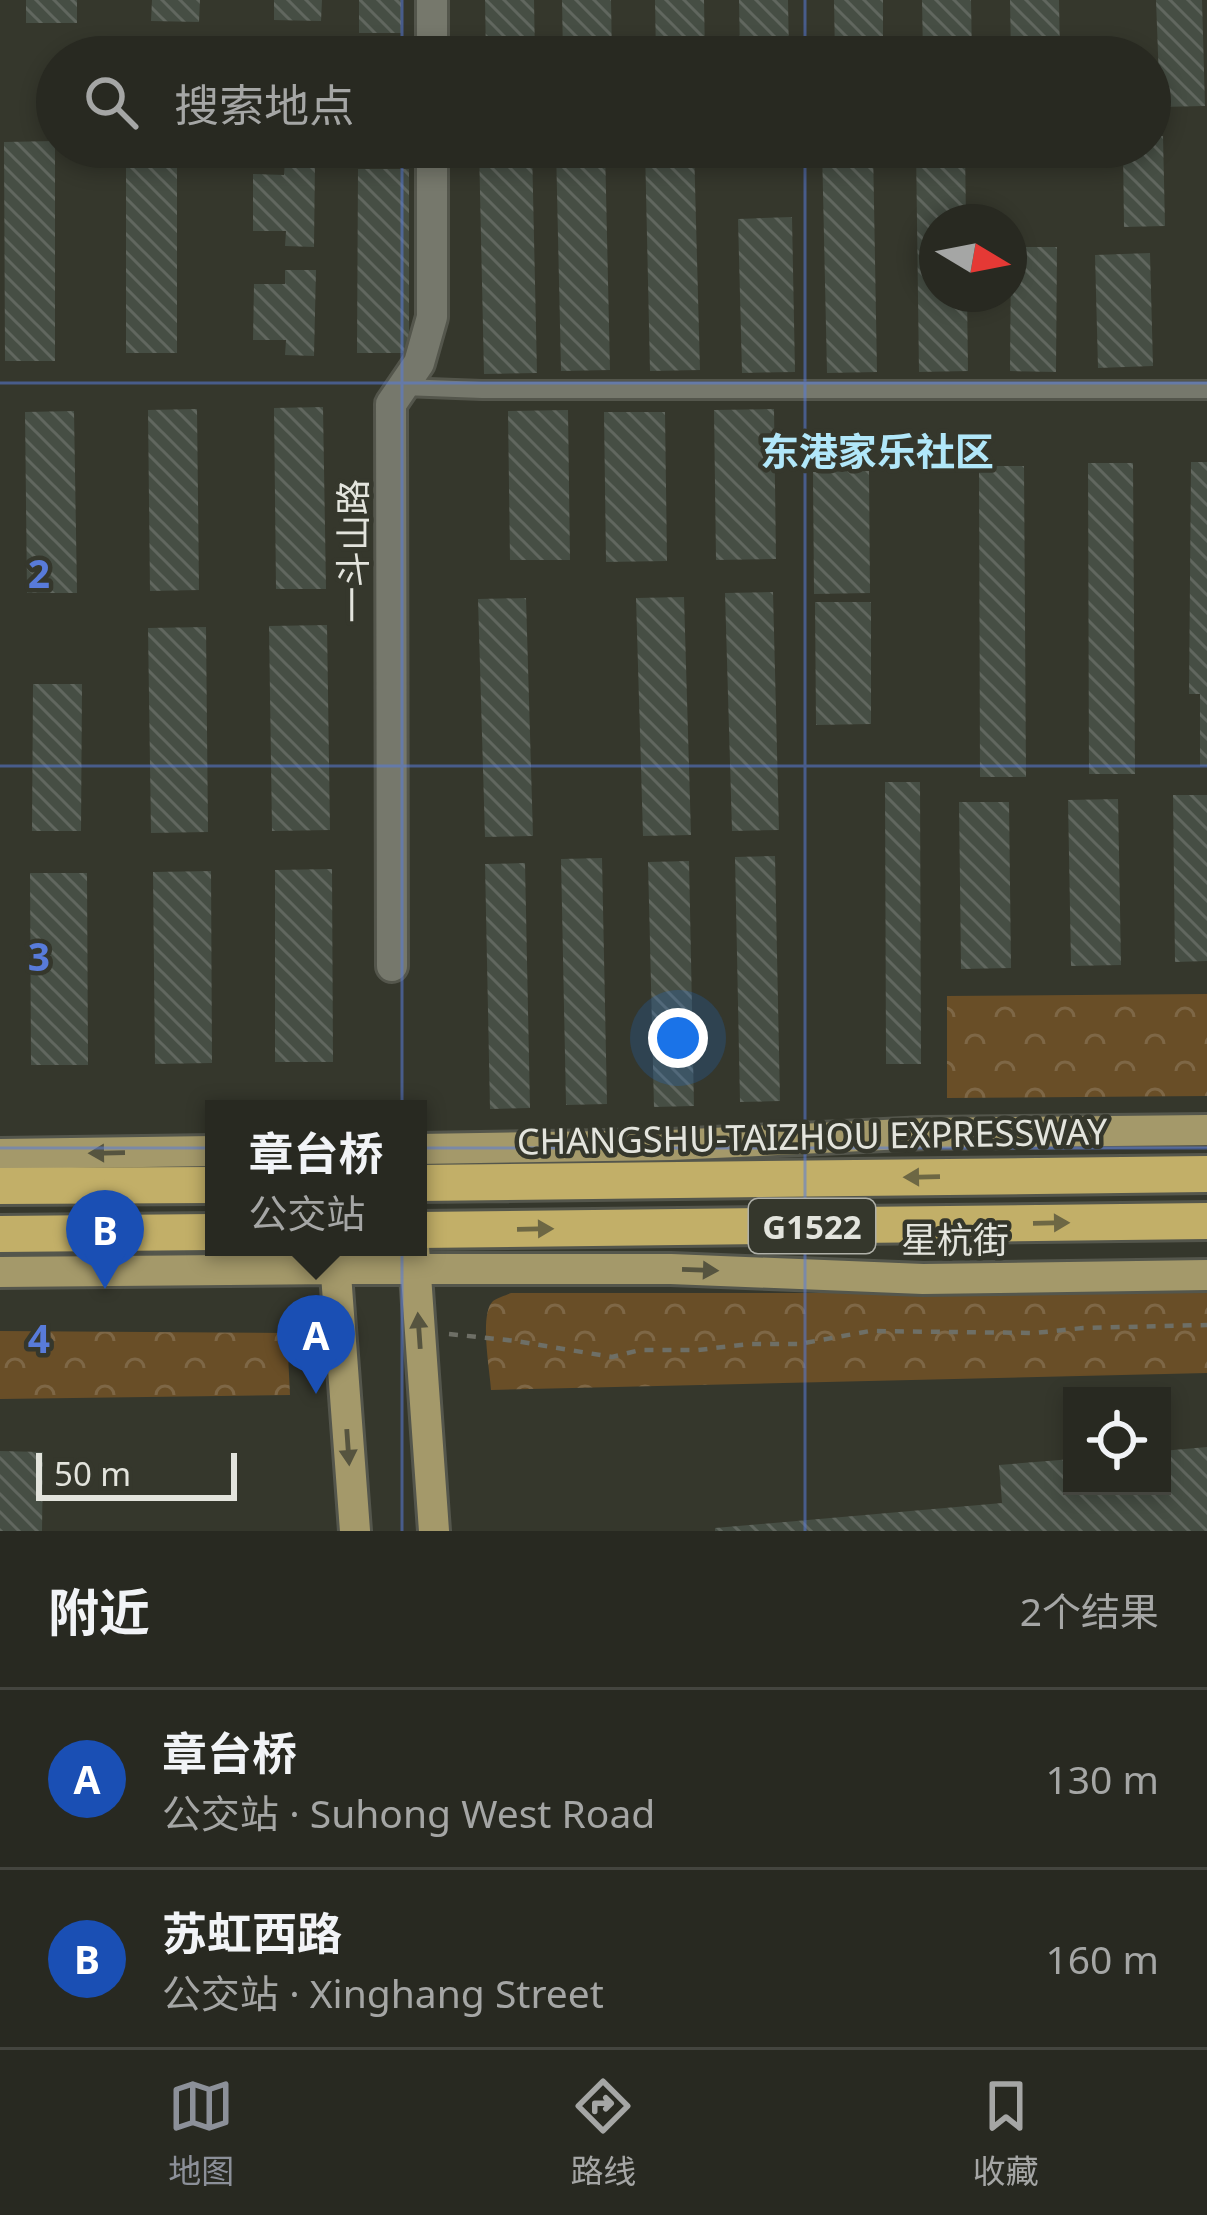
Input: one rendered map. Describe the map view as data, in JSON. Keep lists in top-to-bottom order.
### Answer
{
  "streets": {
    "highway": ["CHANGSHU-TAIZHOU EXPRESSWAY", "G1522"],
    "main road": ["星杭街"],
    "street": ["一斗山路"]
  },
  "districts": ["东港家乐社区"],
  "scale_bar": "50 m",
  "north": "right",
  "page": {
    "search": "搜索地点",
    "popup": ["章台桥", "公交站"],
    "pins": ["B", "A"],
    "scale": "50 m",
    "heading": ["附近", "2个结果"],
    "list": [
      {
        "mark": "A",
        "name": "章台桥",
        "note": "公交站 · Suhong West Road",
        "value": "130 m"
      },
      {
        "mark": "B",
        "name": "苏虹西路",
        "note": "公交站 · Xinghang Street",
        "value": "160 m"
      }
    ],
    "nav": ["地图", "路线", "收藏"]
  },
  "grid": {
    "rows": ["2", "3", "4"]
  }
}
